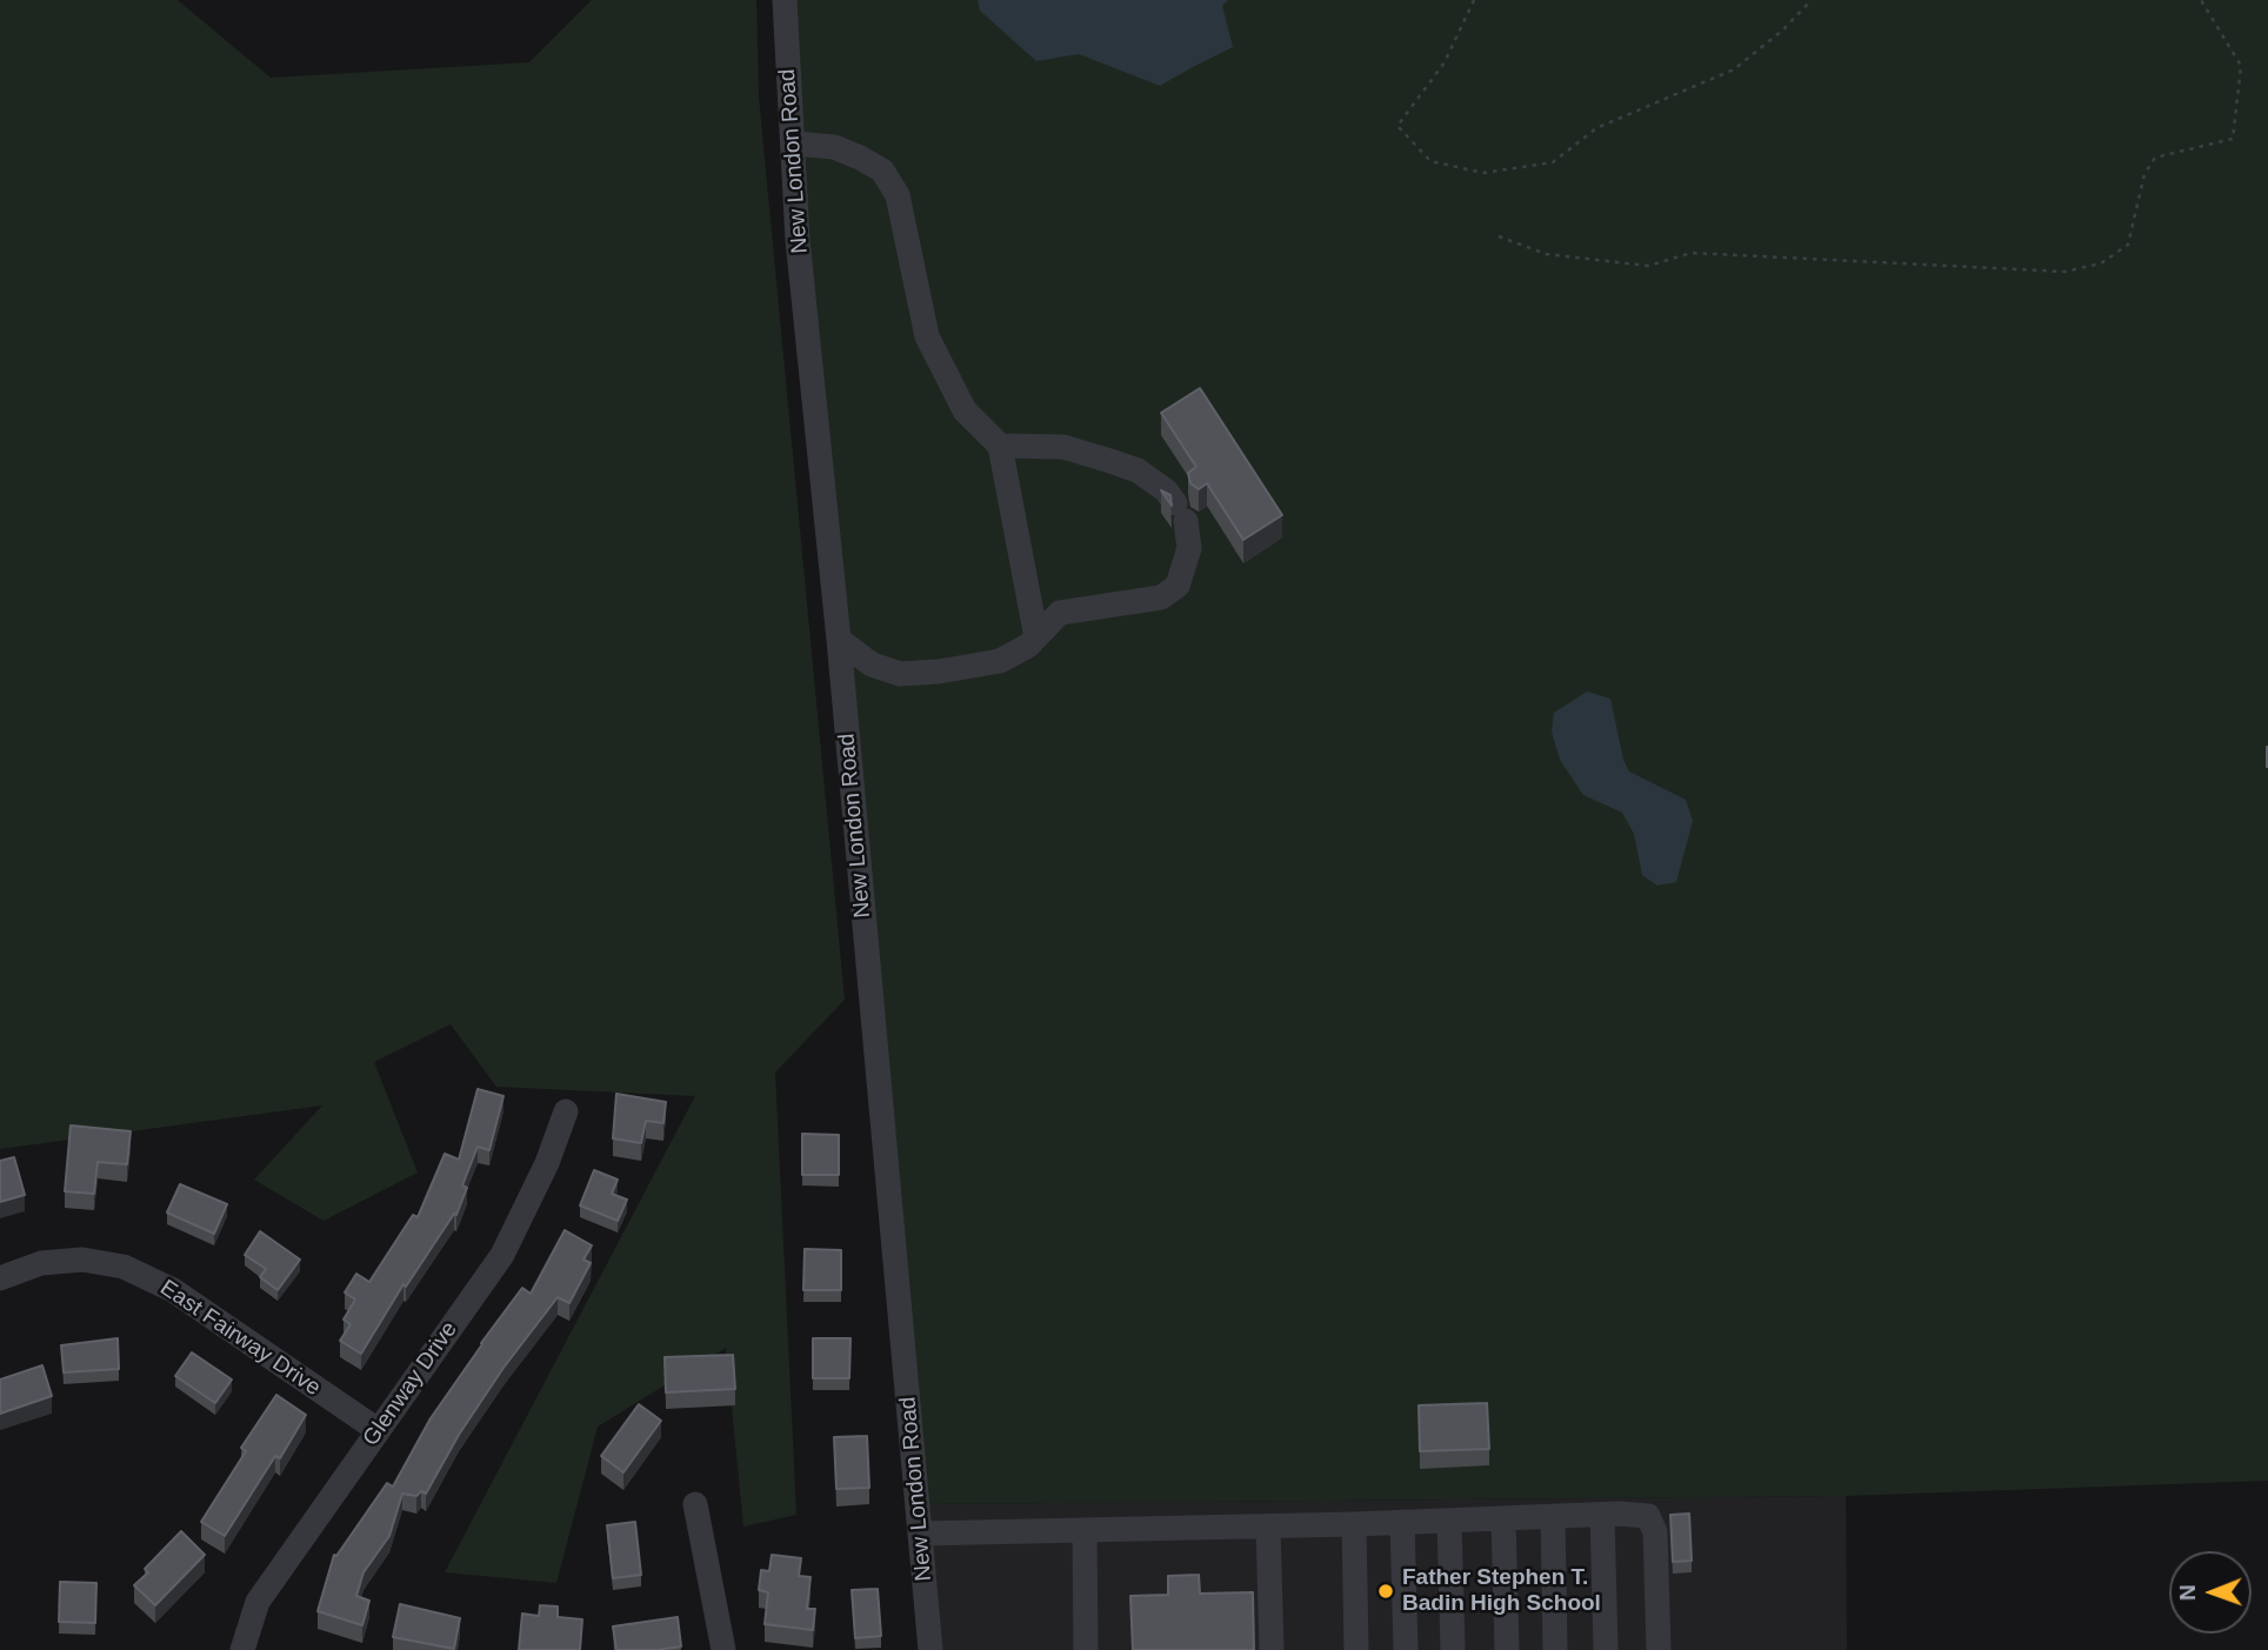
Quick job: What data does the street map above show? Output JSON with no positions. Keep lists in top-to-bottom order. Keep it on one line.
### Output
{"streets":{"street":["New London Road","East Fairway Drive","Glenway Drive"]},"crossings":[["East Fairway Drive","Glenway Drive"]],"places":["Father Stephen T. Badin High School"],"north":"left"}
